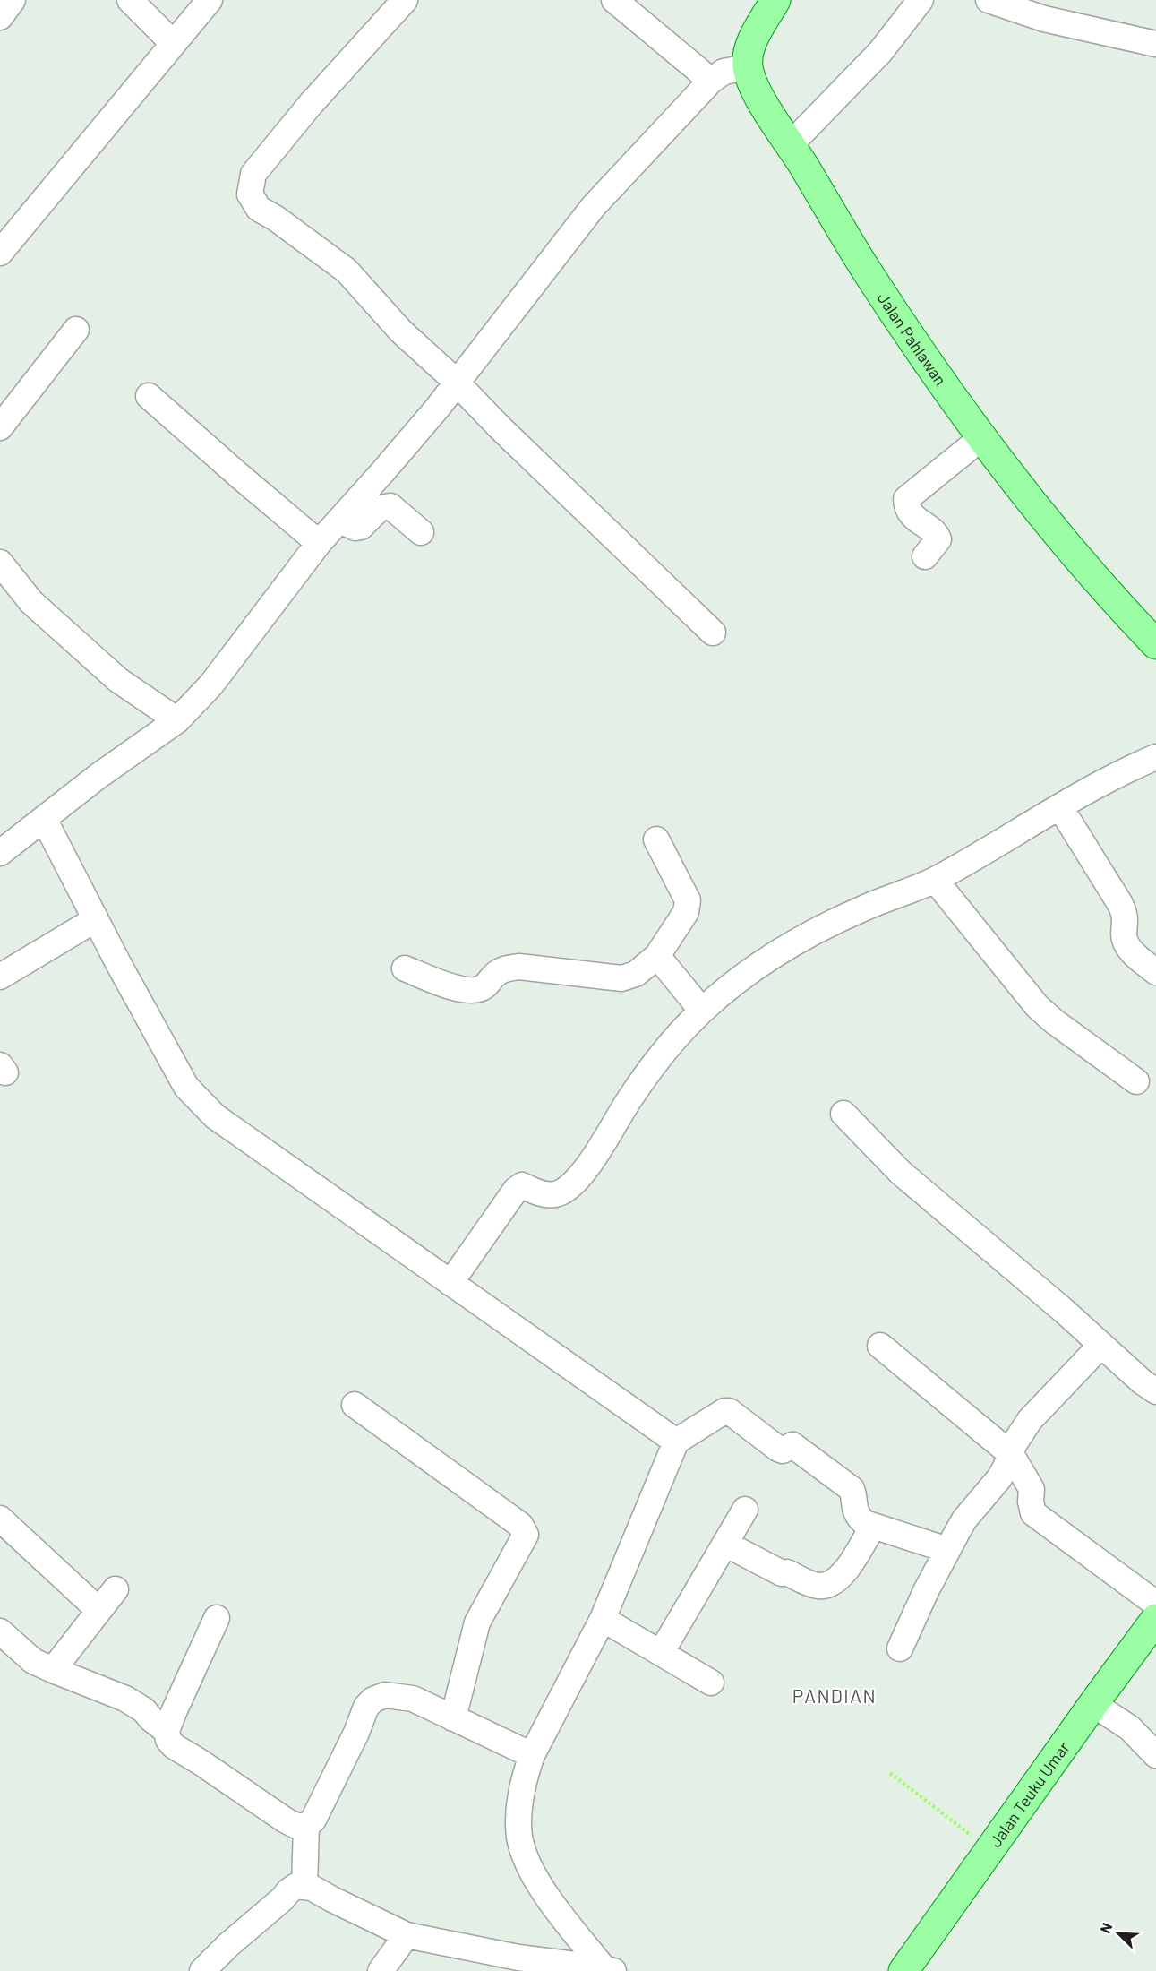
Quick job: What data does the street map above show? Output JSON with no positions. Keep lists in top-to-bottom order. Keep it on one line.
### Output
{"streets":{"main road":["Jalan Pahlawan","Jalan Teuku Umar"]},"districts":["PANDIAN"],"north":"top left"}
